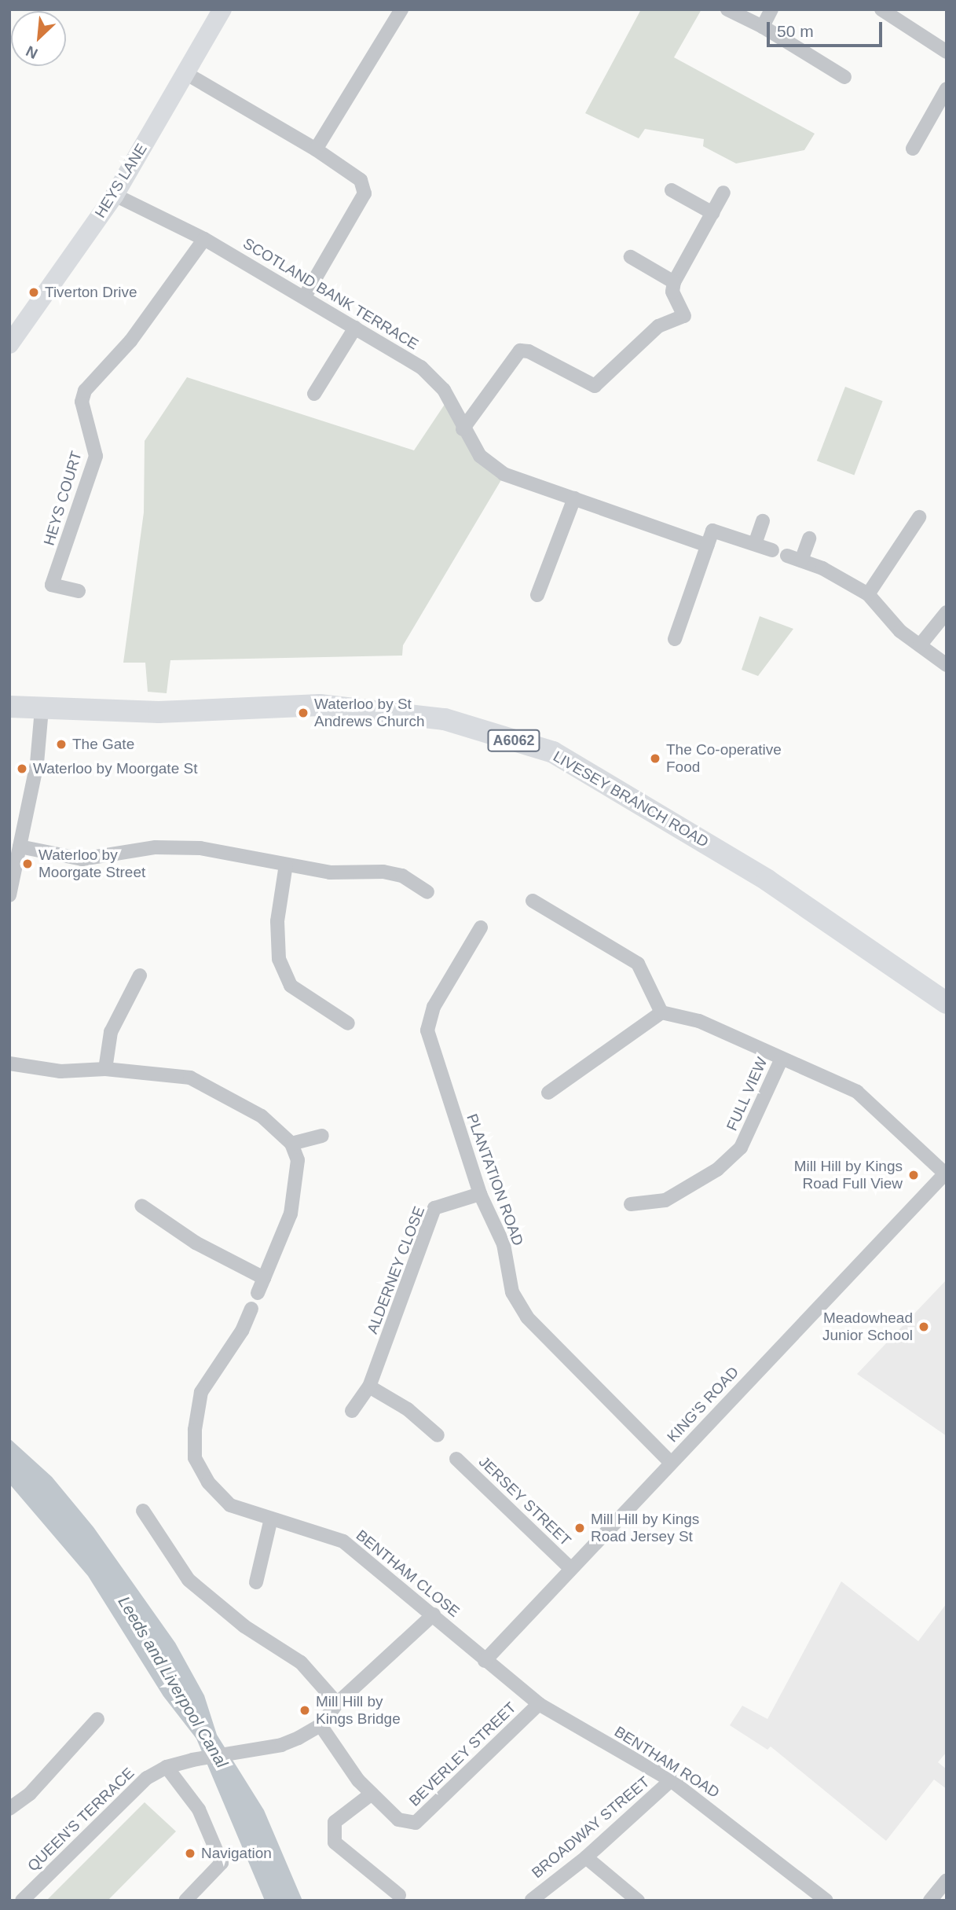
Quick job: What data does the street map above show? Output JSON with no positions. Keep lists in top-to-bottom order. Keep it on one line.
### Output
{"streets":{"main road":["A6062","LIVESEY BRANCH ROAD"],"street":["HEYS LANE","SCOTLAND BANK TERRACE","HEYS COURT","FULL VIEW","PLANTATION ROAD","ALDERNEY CLOSE","KING'S ROAD","JERSEY STREET","BENTHAM CLOSE","BEVERLEY STREET","BENTHAM ROAD","QUEEN'S TERRACE","BROADWAY STREET"]},"crossings":[["HEYS LANE","SCOTLAND BANK TERRACE"],["SCOTLAND BANK TERRACE","HEYS COURT"],["FULL VIEW","KING'S ROAD"],["PLANTATION ROAD","ALDERNEY CLOSE"],["PLANTATION ROAD","KING'S ROAD"],["KING'S ROAD","JERSEY STREET"],["KING'S ROAD","BENTHAM CLOSE"],["KING'S ROAD","BENTHAM ROAD"],["BENTHAM CLOSE","BENTHAM ROAD"],["BEVERLEY STREET","BENTHAM ROAD"],["BEVERLEY STREET","QUEEN'S TERRACE"],["BENTHAM ROAD","BROADWAY STREET"]],"water":["Leeds and Liverpool Canal"],"places":["Tiverton Drive","Waterloo by St Andrews Church","The Gate","The Co-operative Food","Waterloo by Moorgate St","Waterloo by Moorgate Street","Mill Hill by Kings Road Full View","Meadowhead Junior School","Mill Hill by Kings Road Jersey St","Mill Hill by Kings Bridge","Navigation"],"scale_bar":"50 m","north":"bottom left"}
